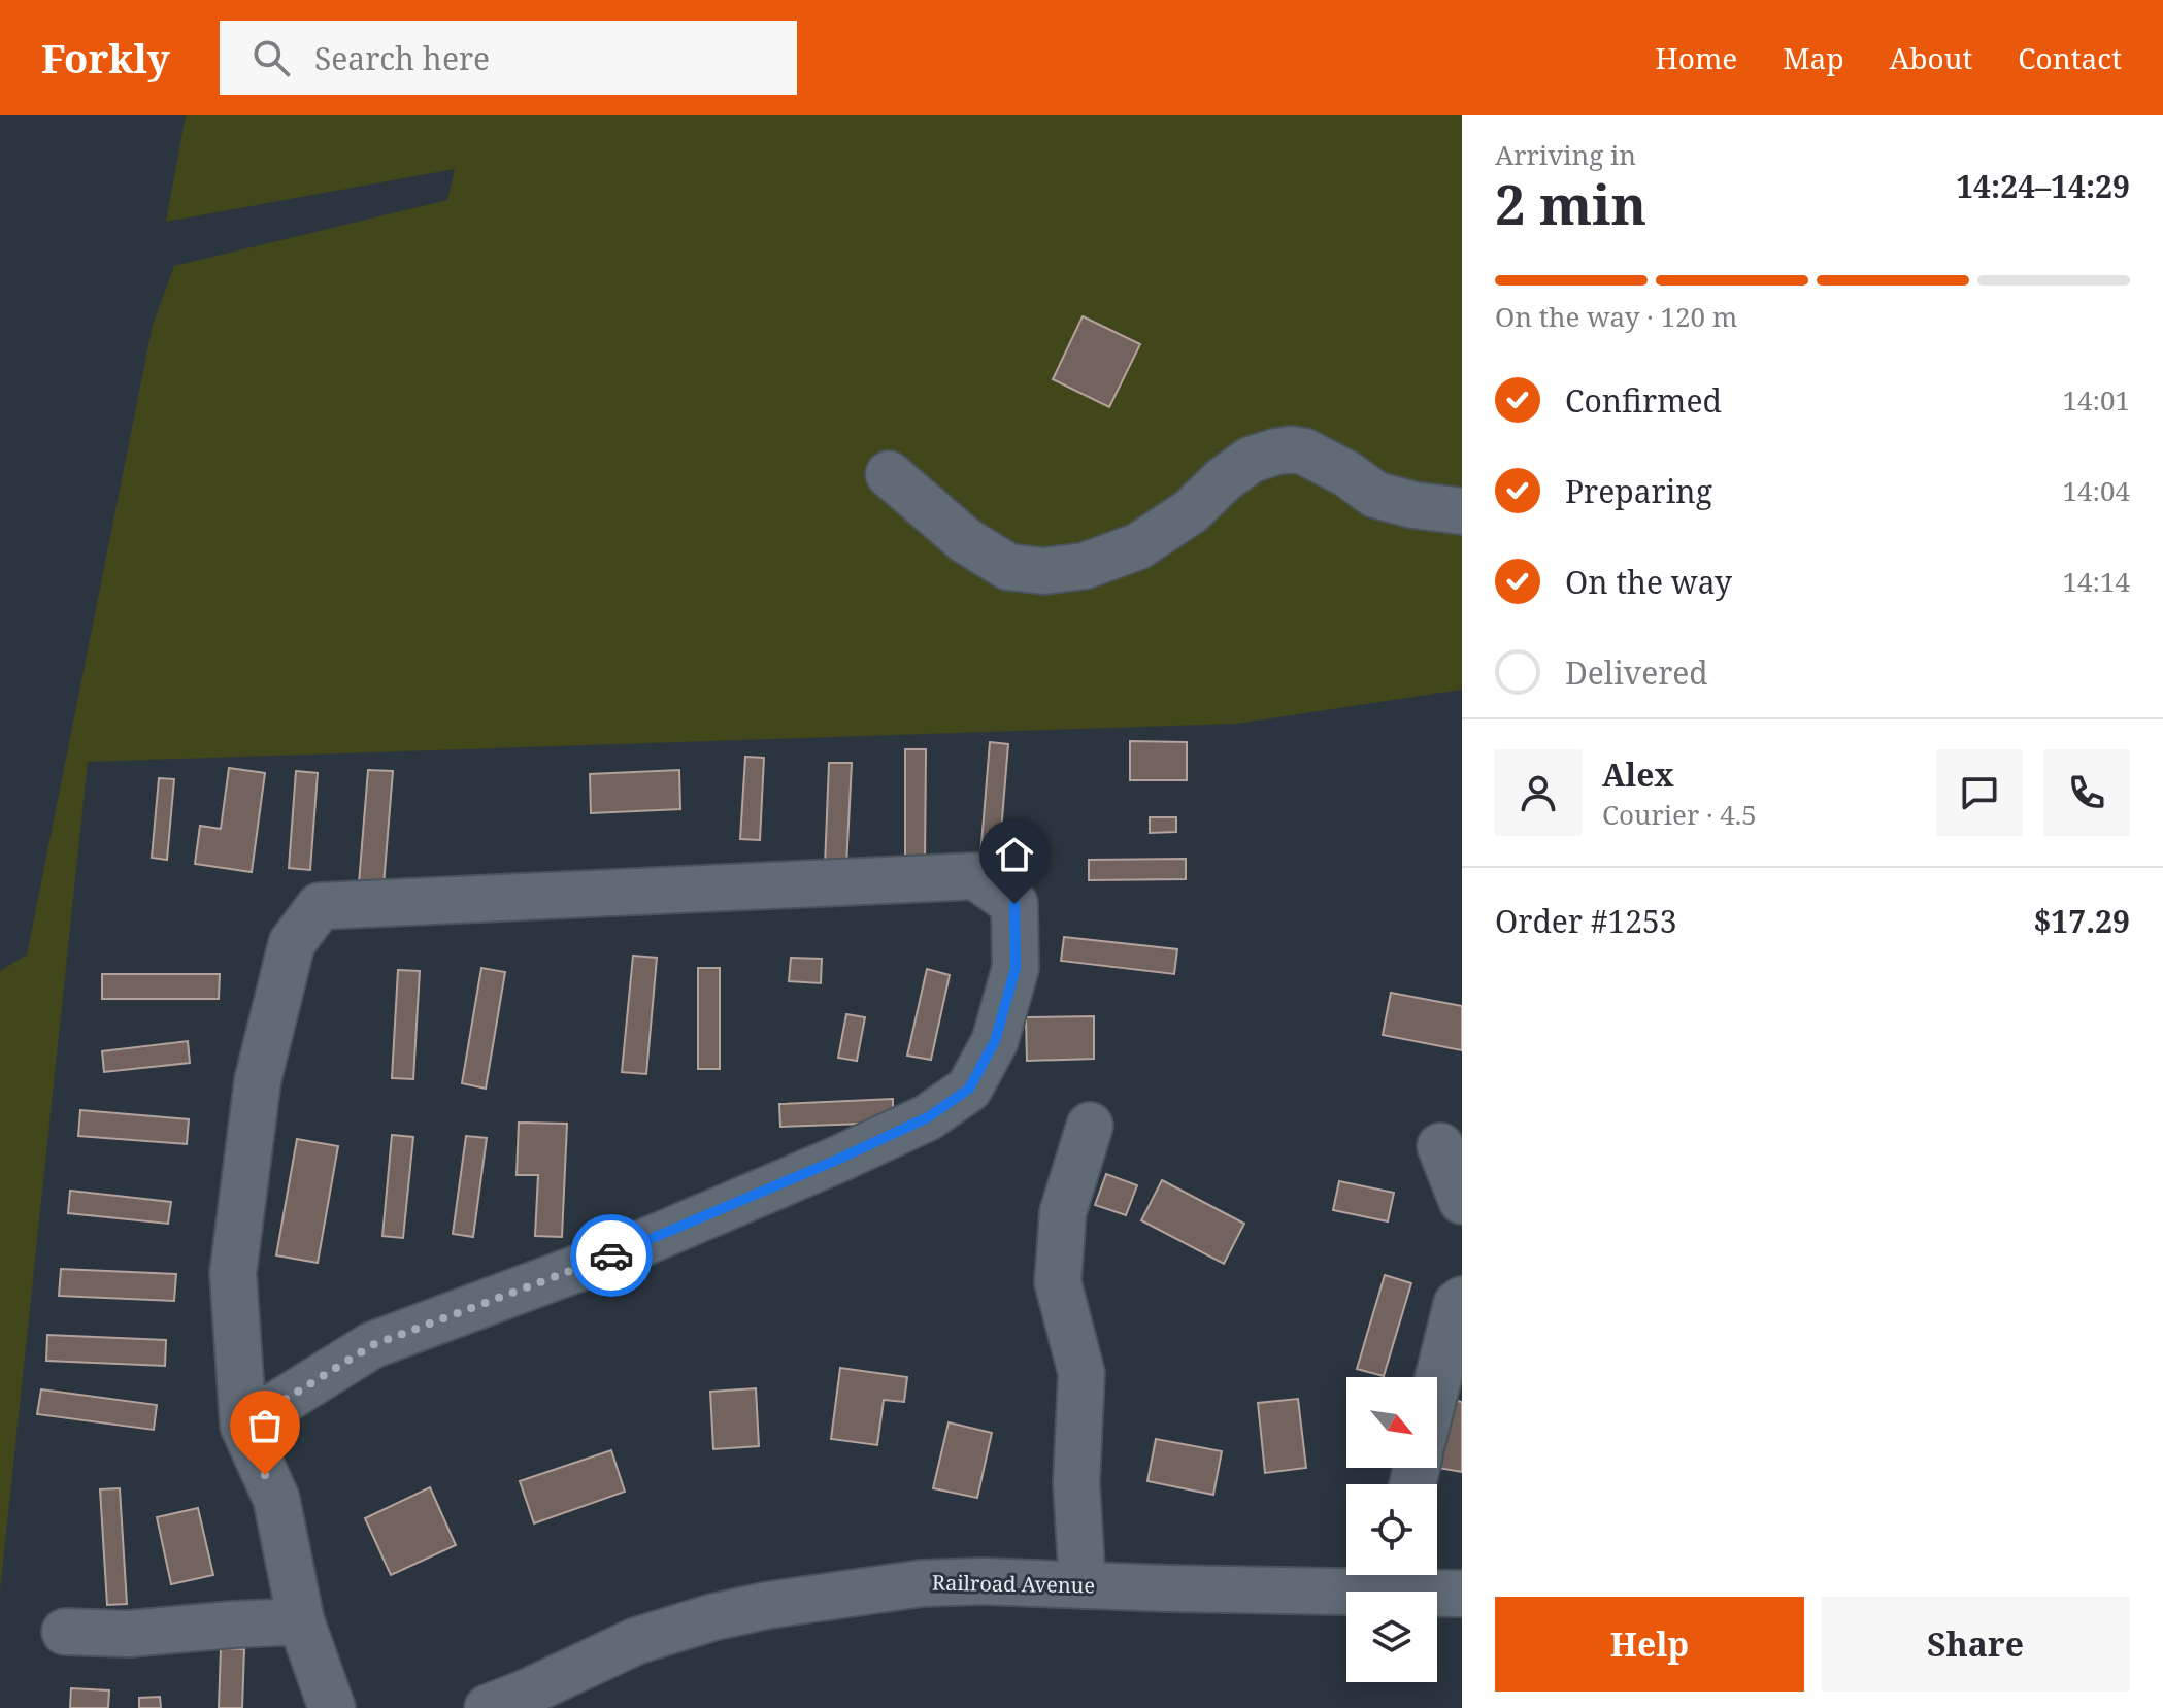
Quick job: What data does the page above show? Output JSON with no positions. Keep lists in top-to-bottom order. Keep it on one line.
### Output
{"streets":{"street":["Railroad Avenue"]},"north":"bottom right","page":{"header":"Forkly","search":"Search here","nav":["Home","Map","About","Contact"],"heading":["2 min","Arriving in","14:24–14:29"],"panel":["Alex","Courier · 4.5","Order #1253","$17.29"],"bar":"On the way · 120 m","list":[["Confirmed","14:01"],["Preparing","14:04"],["On the way","14:14"],"Delivered"],"buttons":["Help","Share"]}}
